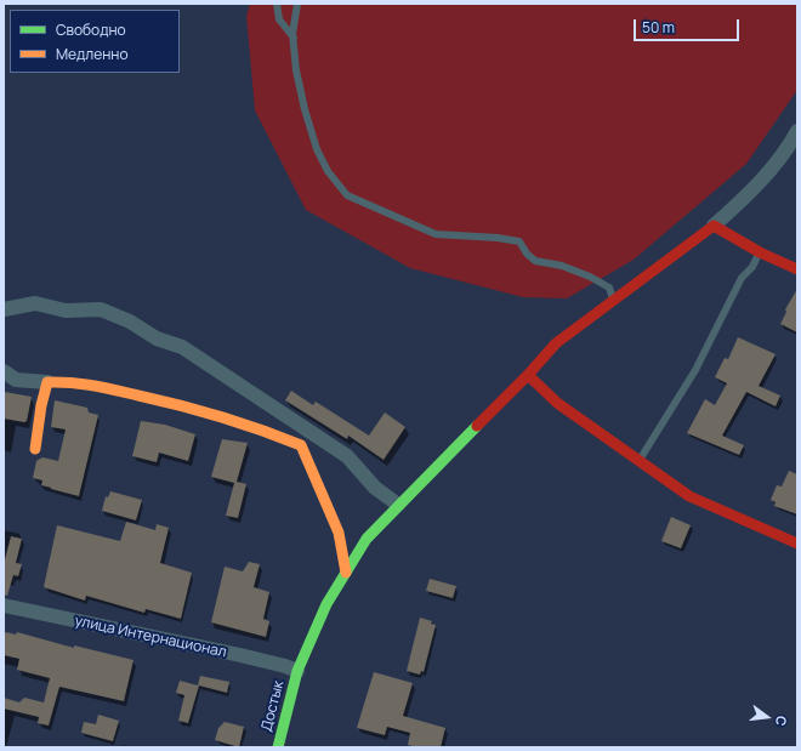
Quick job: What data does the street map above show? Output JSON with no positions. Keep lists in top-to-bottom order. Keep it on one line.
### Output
{"streets":{"street":["улица Интернационал","Достык"]},"crossings":[["улица Интернационал","Достык"]],"legend":["Свободно","Медленно"],"scale_bar":"50 m","north":"right"}
